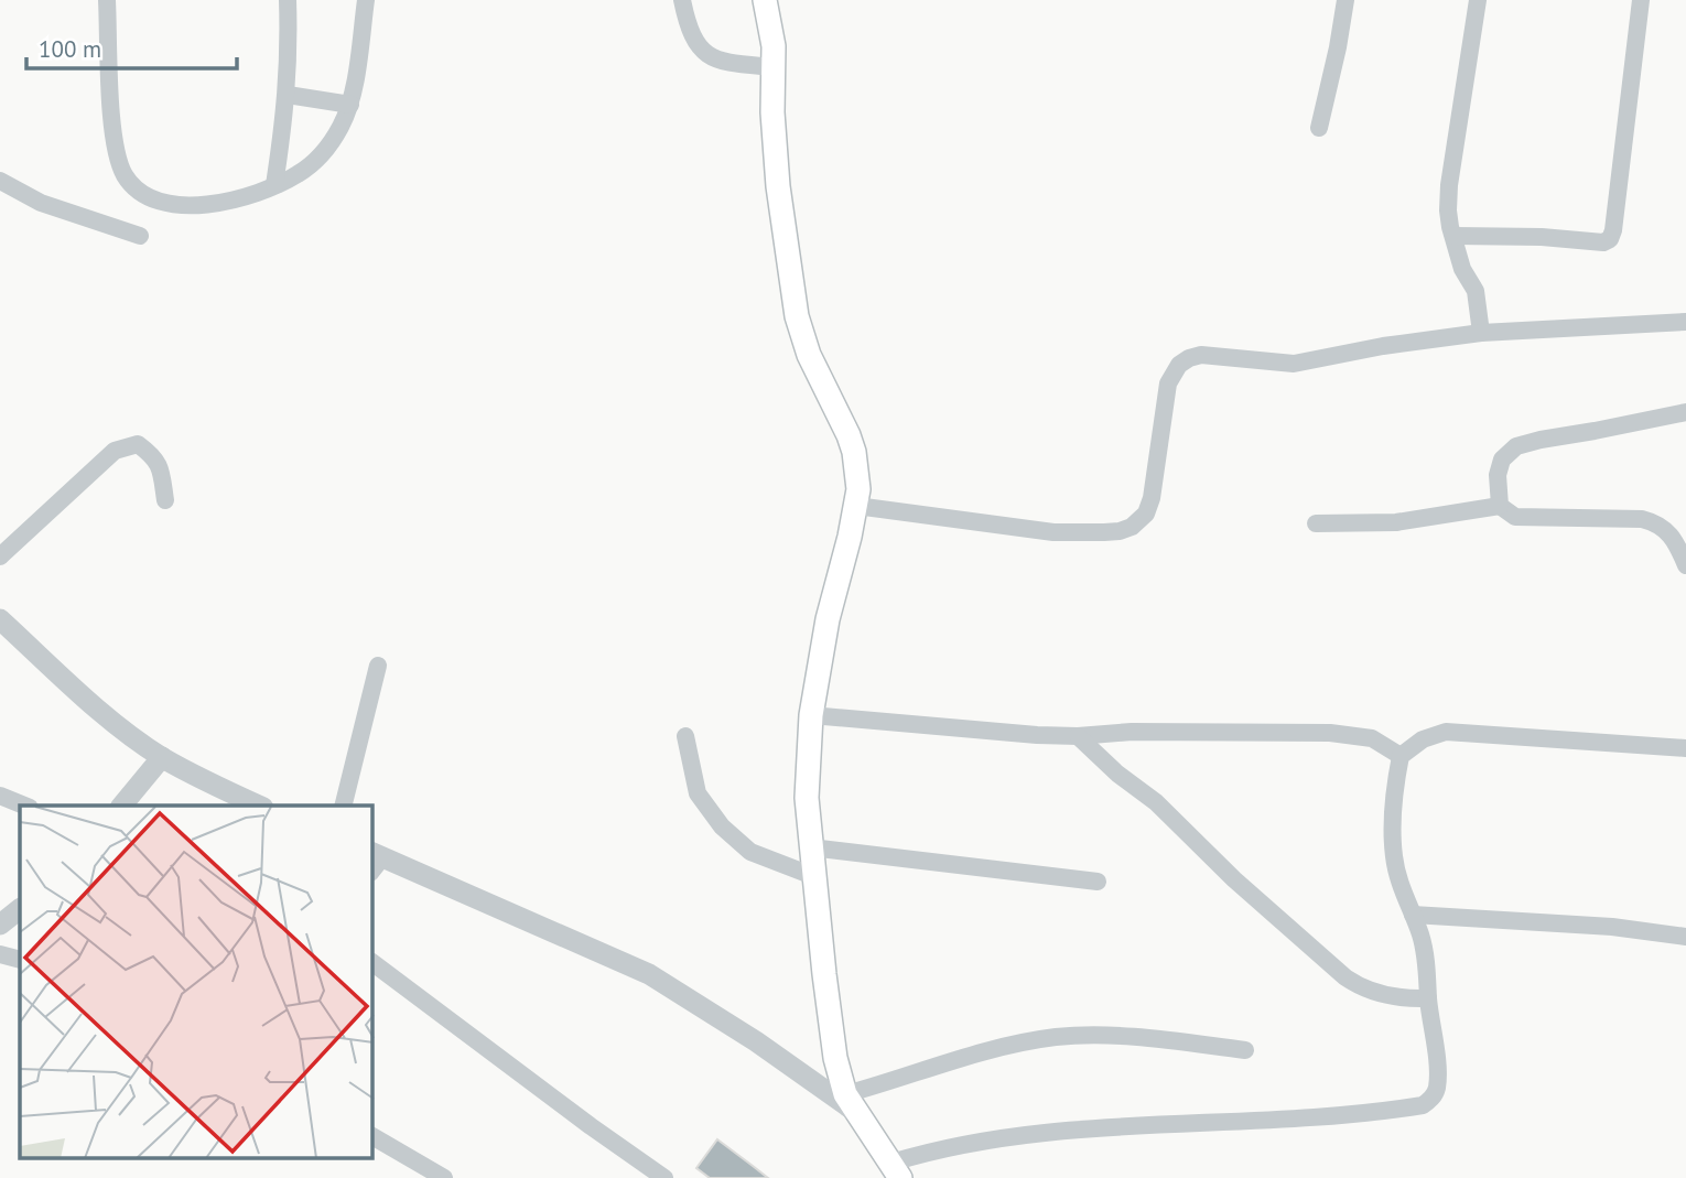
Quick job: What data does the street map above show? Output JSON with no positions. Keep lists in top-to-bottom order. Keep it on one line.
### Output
{"scale_bar":"100 m"}
